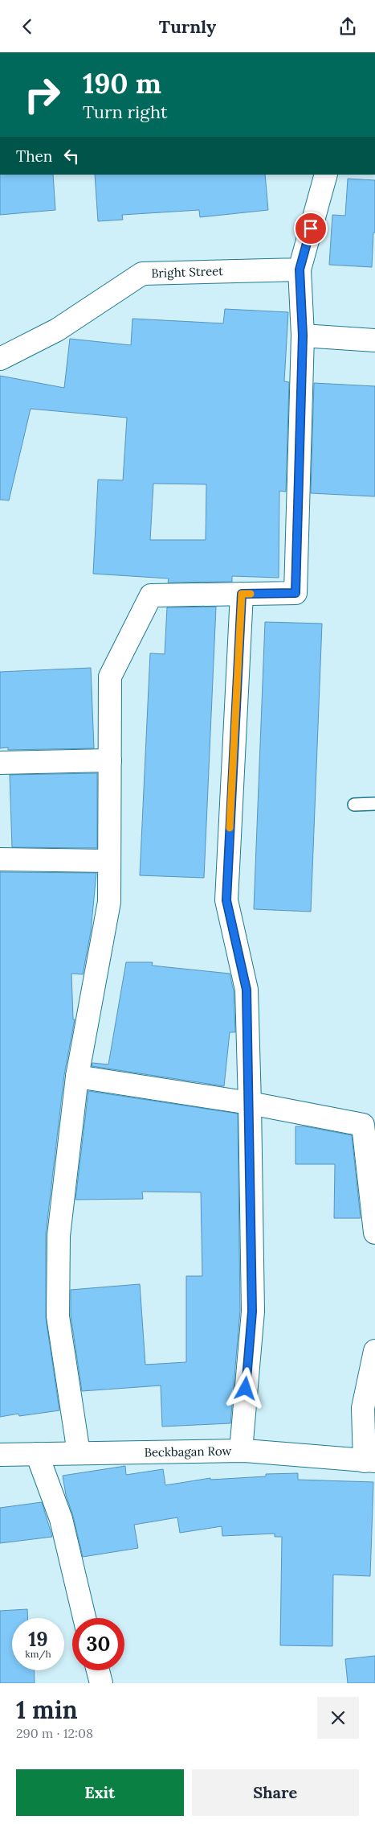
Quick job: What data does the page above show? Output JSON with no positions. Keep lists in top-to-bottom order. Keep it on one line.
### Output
{"streets":{"street":["Bright Street","Beckbagan Row"]},"page":{"header":"Turnly","turn":["190 m","Turn right"],"then":"Then","speed":"19 km/h","limit":"30","heading":["1 min","290 m · 12:08"],"buttons":["Exit","Share"]}}
